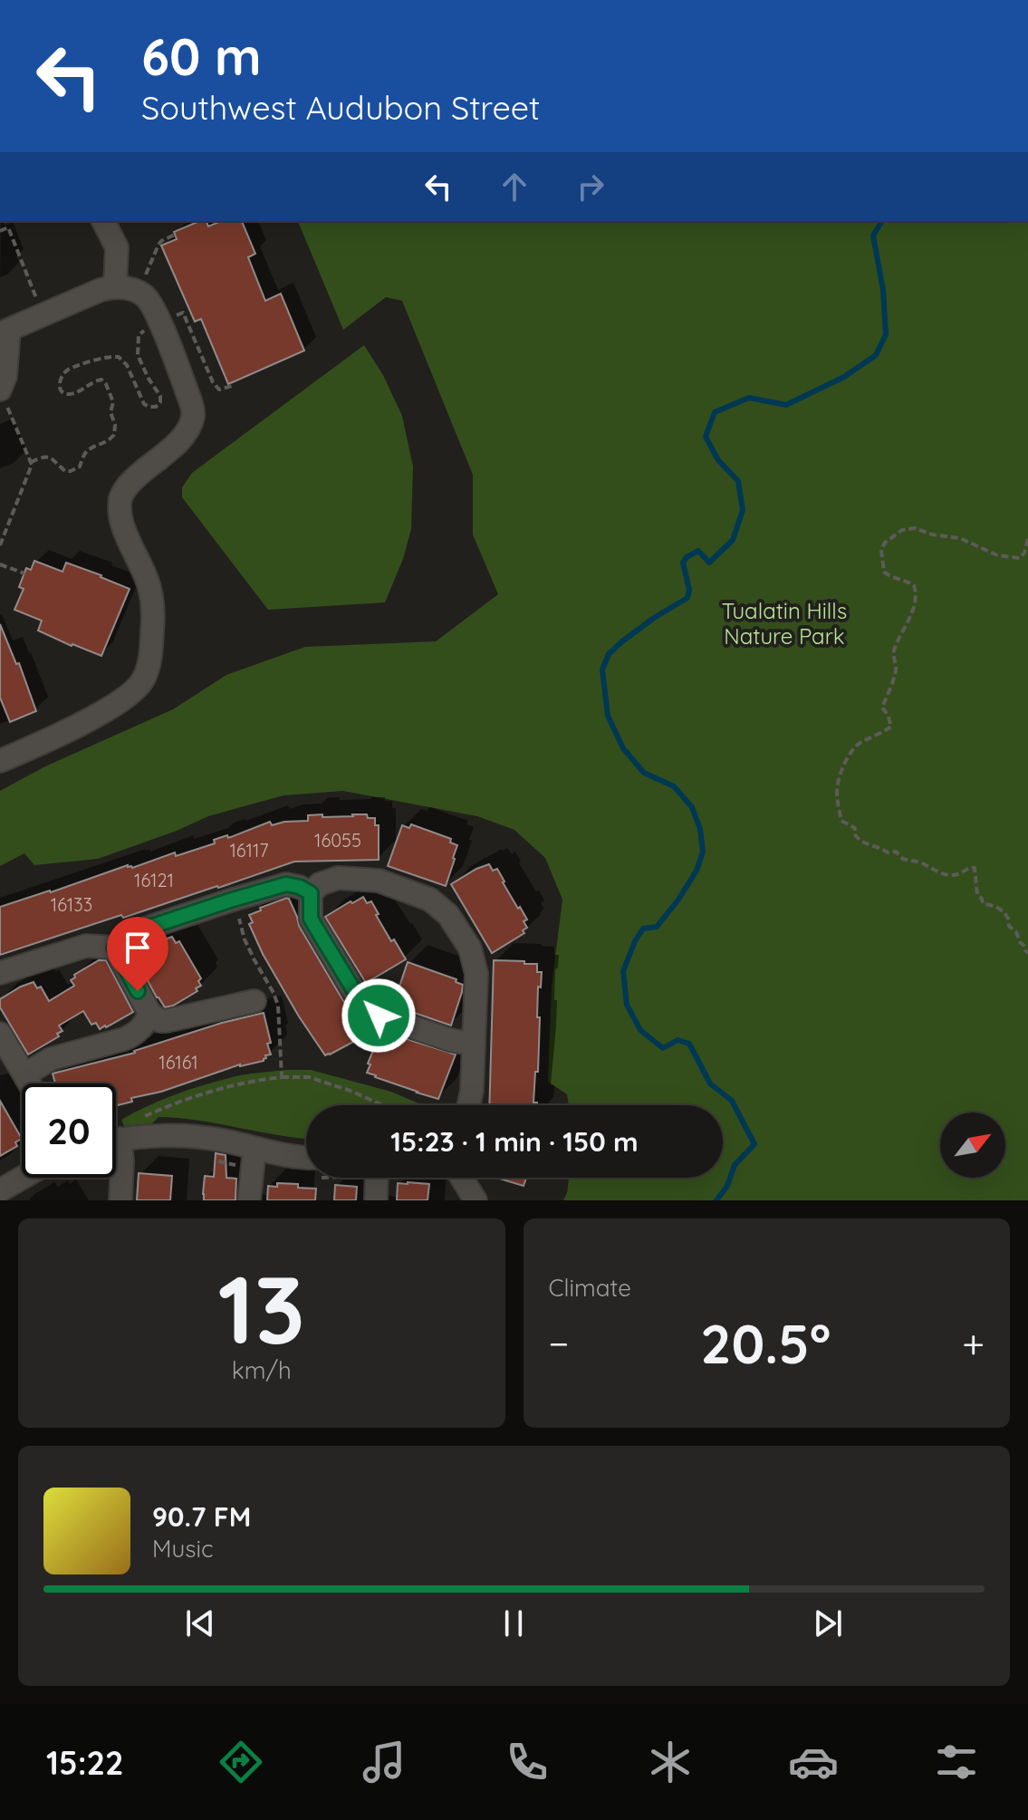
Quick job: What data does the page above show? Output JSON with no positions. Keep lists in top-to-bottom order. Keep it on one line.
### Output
{"parks":["Tualatin Hills Nature Park"],"house_numbers":["16055","16117","16121","16133","16161"],"north":"top right","page":{"turn":["60 m","Southwest Audubon Street"],"limit":"20","trip":"15:23 · 1 min · 150 m","tile":[["13","km/h"],"Climate"],"heat":["−","20.5°","+"],"song":["90.7 FM","Music"],"tabs":"15:22"}}
